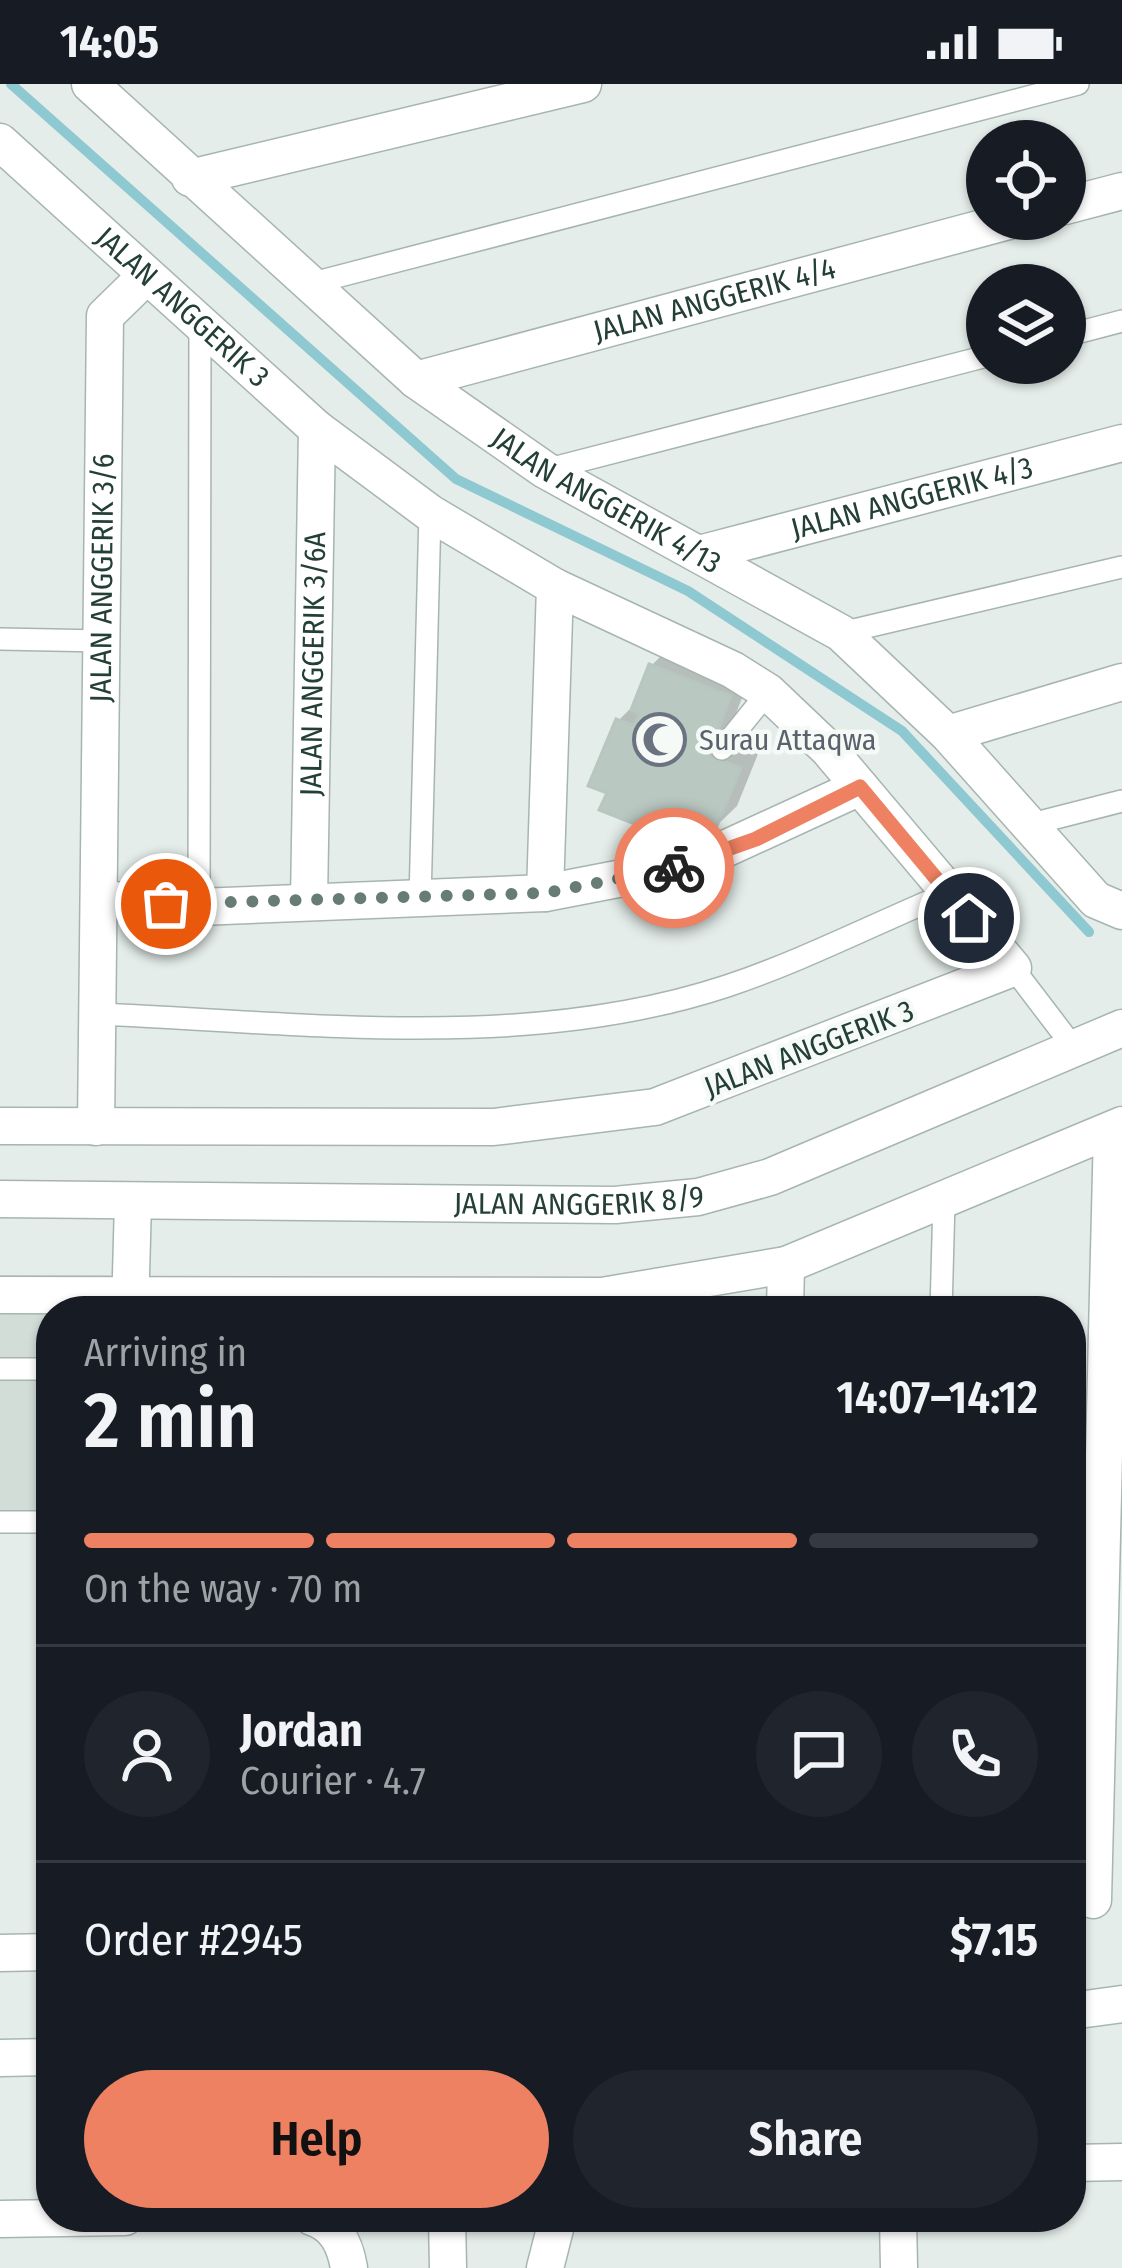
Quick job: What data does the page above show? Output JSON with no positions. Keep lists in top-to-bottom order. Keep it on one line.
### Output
{"streets":{"street":["JALAN ANGGERIK 4/4","JALAN ANGGERIK 3","JALAN ANGGERIK 4/3","JALAN ANGGERIK 4/13","JALAN ANGGERIK 3/6","JALAN ANGGERIK 3/6A","JALAN ANGGERIK 8/9"]},"crossings":[["JALAN ANGGERIK 4/4","JALAN ANGGERIK 4/13"],["JALAN ANGGERIK 3","JALAN ANGGERIK 3/6"],["JALAN ANGGERIK 3","JALAN ANGGERIK 3/6A"],["JALAN ANGGERIK 4/3","JALAN ANGGERIK 4/13"]],"places":{"mosque":["Surau Attaqwa"]},"page":{"status":"14:05","heading":["2 min","Arriving in","14:07–14:12"],"panel":["Jordan","Courier · 4.7","Order #2945","$7.15"],"bar":"On the way · 70 m","buttons":["Help","Share"]}}
